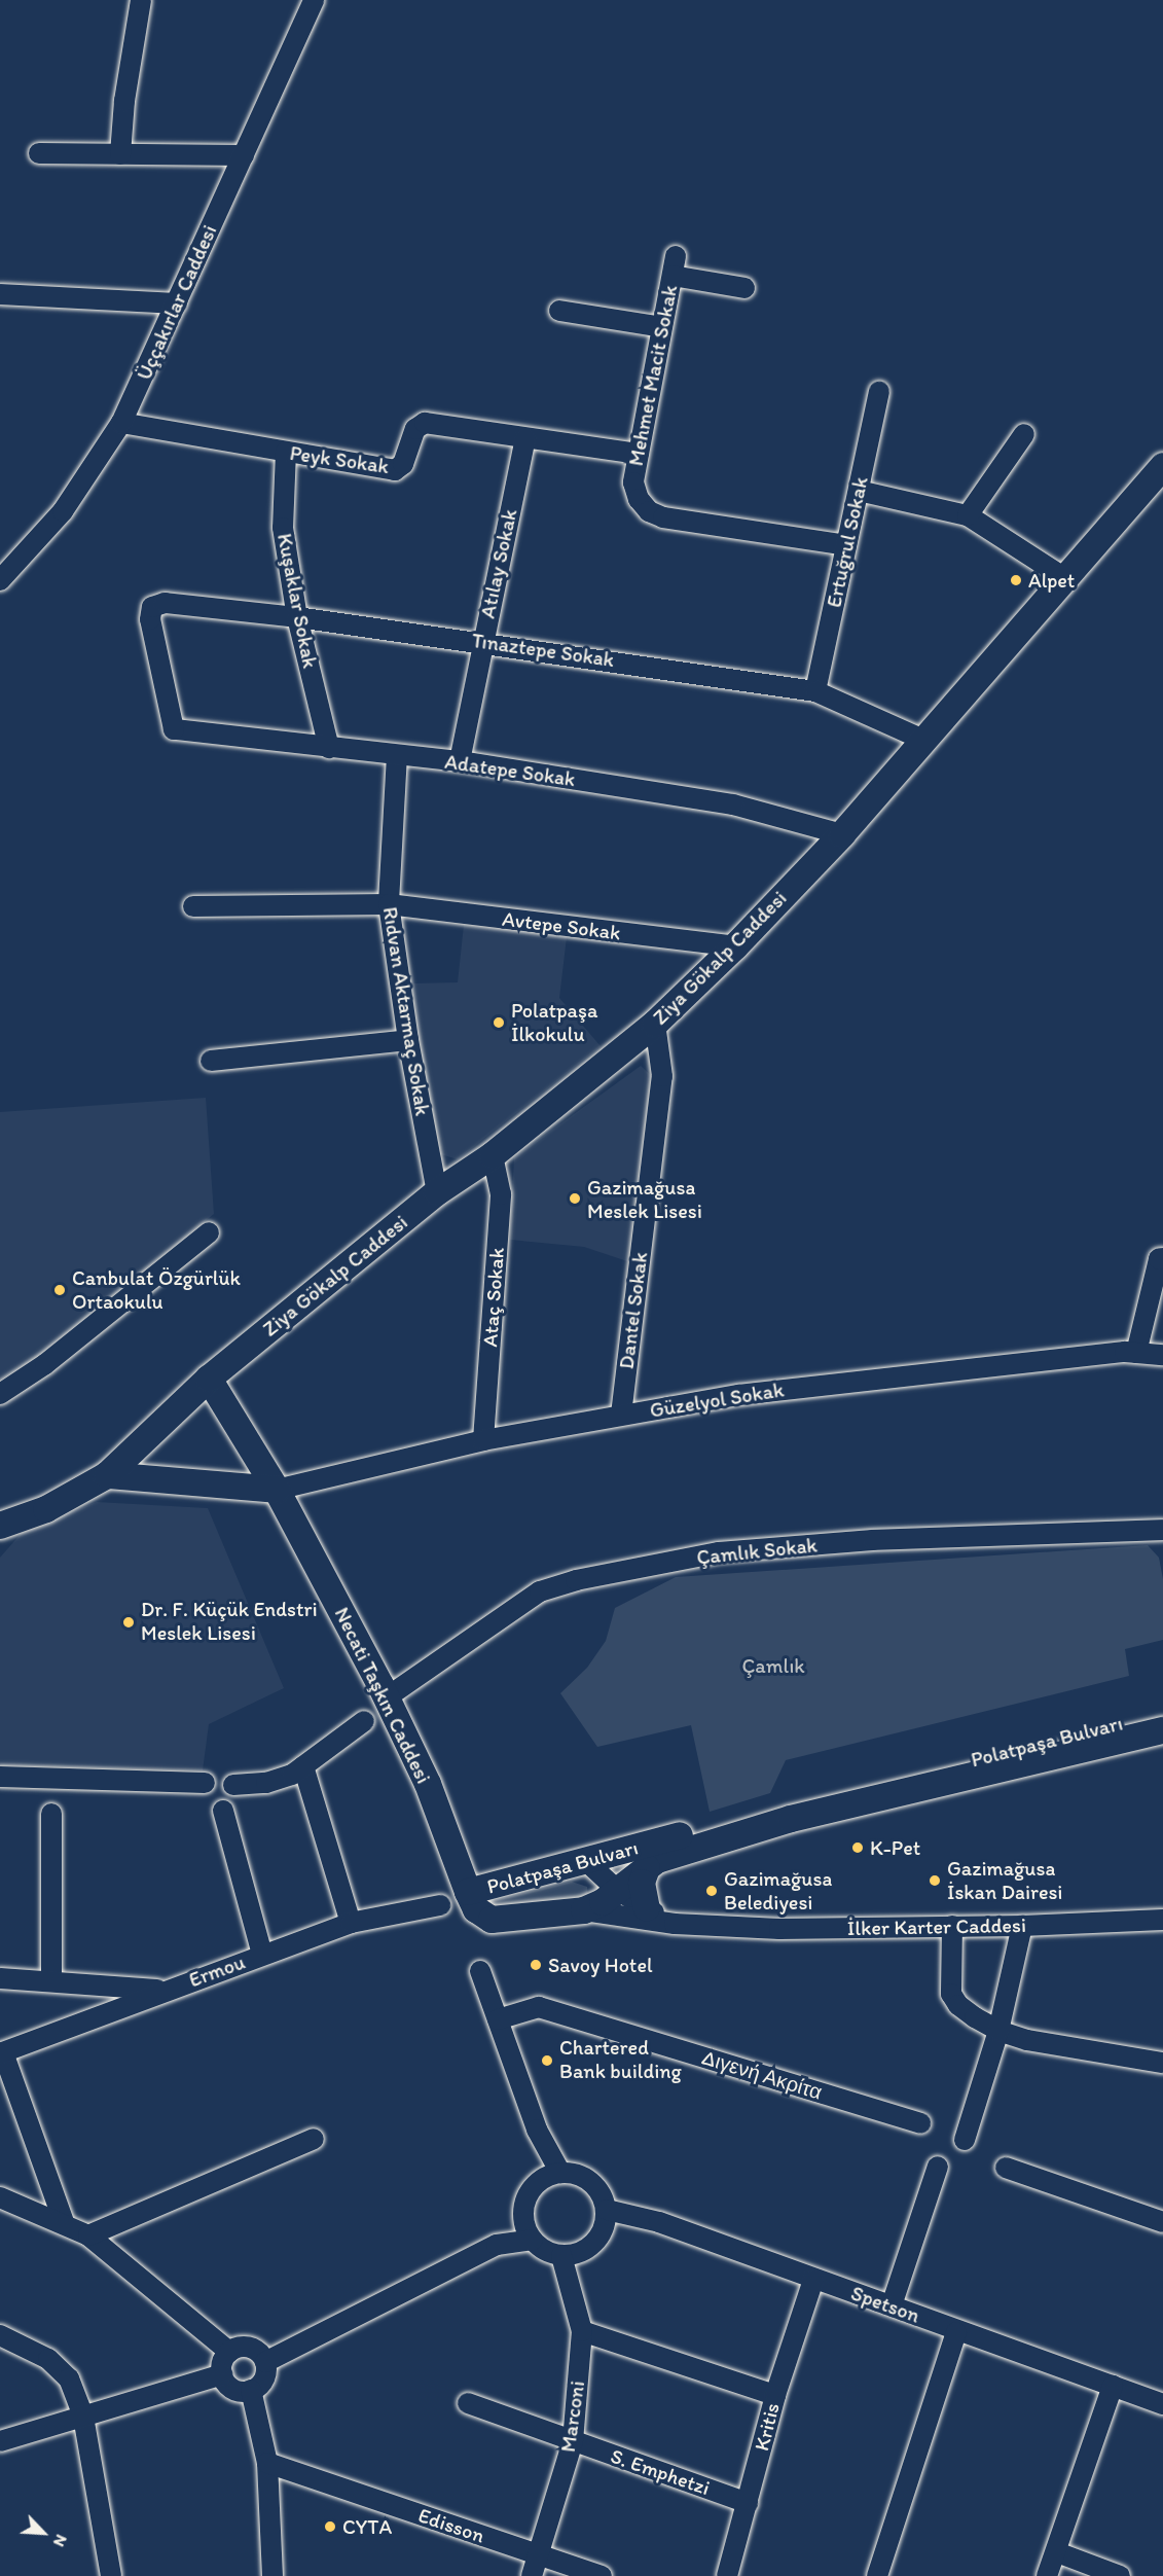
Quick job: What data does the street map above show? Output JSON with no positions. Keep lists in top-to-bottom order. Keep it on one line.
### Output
{"streets":{"main road":["Ziya Gökalp Caddesi","Necati Taşkın Caddesi","Polatpaşa Bulvarı"],"street":["Üççakırlar Caddesi","Mehmet Macit Sokak","Peyk Sokak","Ertuğrul Sokak","Atılay Sokak","Kuşaklar Sokak","Tınaztepe Sokak","Adatepe Sokak","Avtepe Sokak","Rıdvan Aktarmaç Sokak","Ataç Sokak","Dantel Sokak","Güzelyol Sokak","Çamlık Sokak","İlker Karter Caddesi","Ermou","Διγενή Ακρίτα","Spetson","Marconi","Kritis","S. Emphetzi","Edisson"]},"crossings":[["Üççakırlar Caddesi","Peyk Sokak"],["Mehmet Macit Sokak","Peyk Sokak"],["Mehmet Macit Sokak","Ertuğrul Sokak"],["Peyk Sokak","Atılay Sokak"],["Peyk Sokak","Kuşaklar Sokak"],["Ertuğrul Sokak","Tınaztepe Sokak"],["Atılay Sokak","Tınaztepe Sokak"],["Atılay Sokak","Adatepe Sokak"],["Kuşaklar Sokak","Tınaztepe Sokak"],["Kuşaklar Sokak","Adatepe Sokak"],["Tınaztepe Sokak","Adatepe Sokak"],["Tınaztepe Sokak","Ziya Gökalp Caddesi"],["Adatepe Sokak","Ziya Gökalp Caddesi"],["Adatepe Sokak","Rıdvan Aktarmaç Sokak"],["Avtepe Sokak","Ziya Gökalp Caddesi"],["Avtepe Sokak","Rıdvan Aktarmaç Sokak"],["Ziya Gökalp Caddesi","Rıdvan Aktarmaç Sokak"],["Ziya Gökalp Caddesi","Ataç Sokak"],["Ziya Gökalp Caddesi","Dantel Sokak"],["Ziya Gökalp Caddesi","Necati Taşkın Caddesi"],["Ataç Sokak","Güzelyol Sokak"],["Dantel Sokak","Güzelyol Sokak"],["Güzelyol Sokak","Necati Taşkın Caddesi"],["Çamlık Sokak","Necati Taşkın Caddesi"],["Necati Taşkın Caddesi","Polatpaşa Bulvarı"],["Polatpaşa Bulvarı","İlker Karter Caddesi"],["Spetson","Marconi"],["Spetson","Kritis"],["Marconi","S. Emphetzi"],["Marconi","Edisson"],["Kritis","S. Emphetzi"]],"parks":["Çamlık"],"places":["Alpet","Polatpaşa İlkokulu","Gazimağusa Meslek Lisesi","Canbulat Özgürlük Ortaokulu","Dr. F. Küçük Endstri Meslek Lisesi","K-Pet","Gazimağusa İskan Dairesi","Gazimağusa Belediyesi","Savoy Hotel","Chartered Bank building","CYTA"],"north":"bottom right"}
